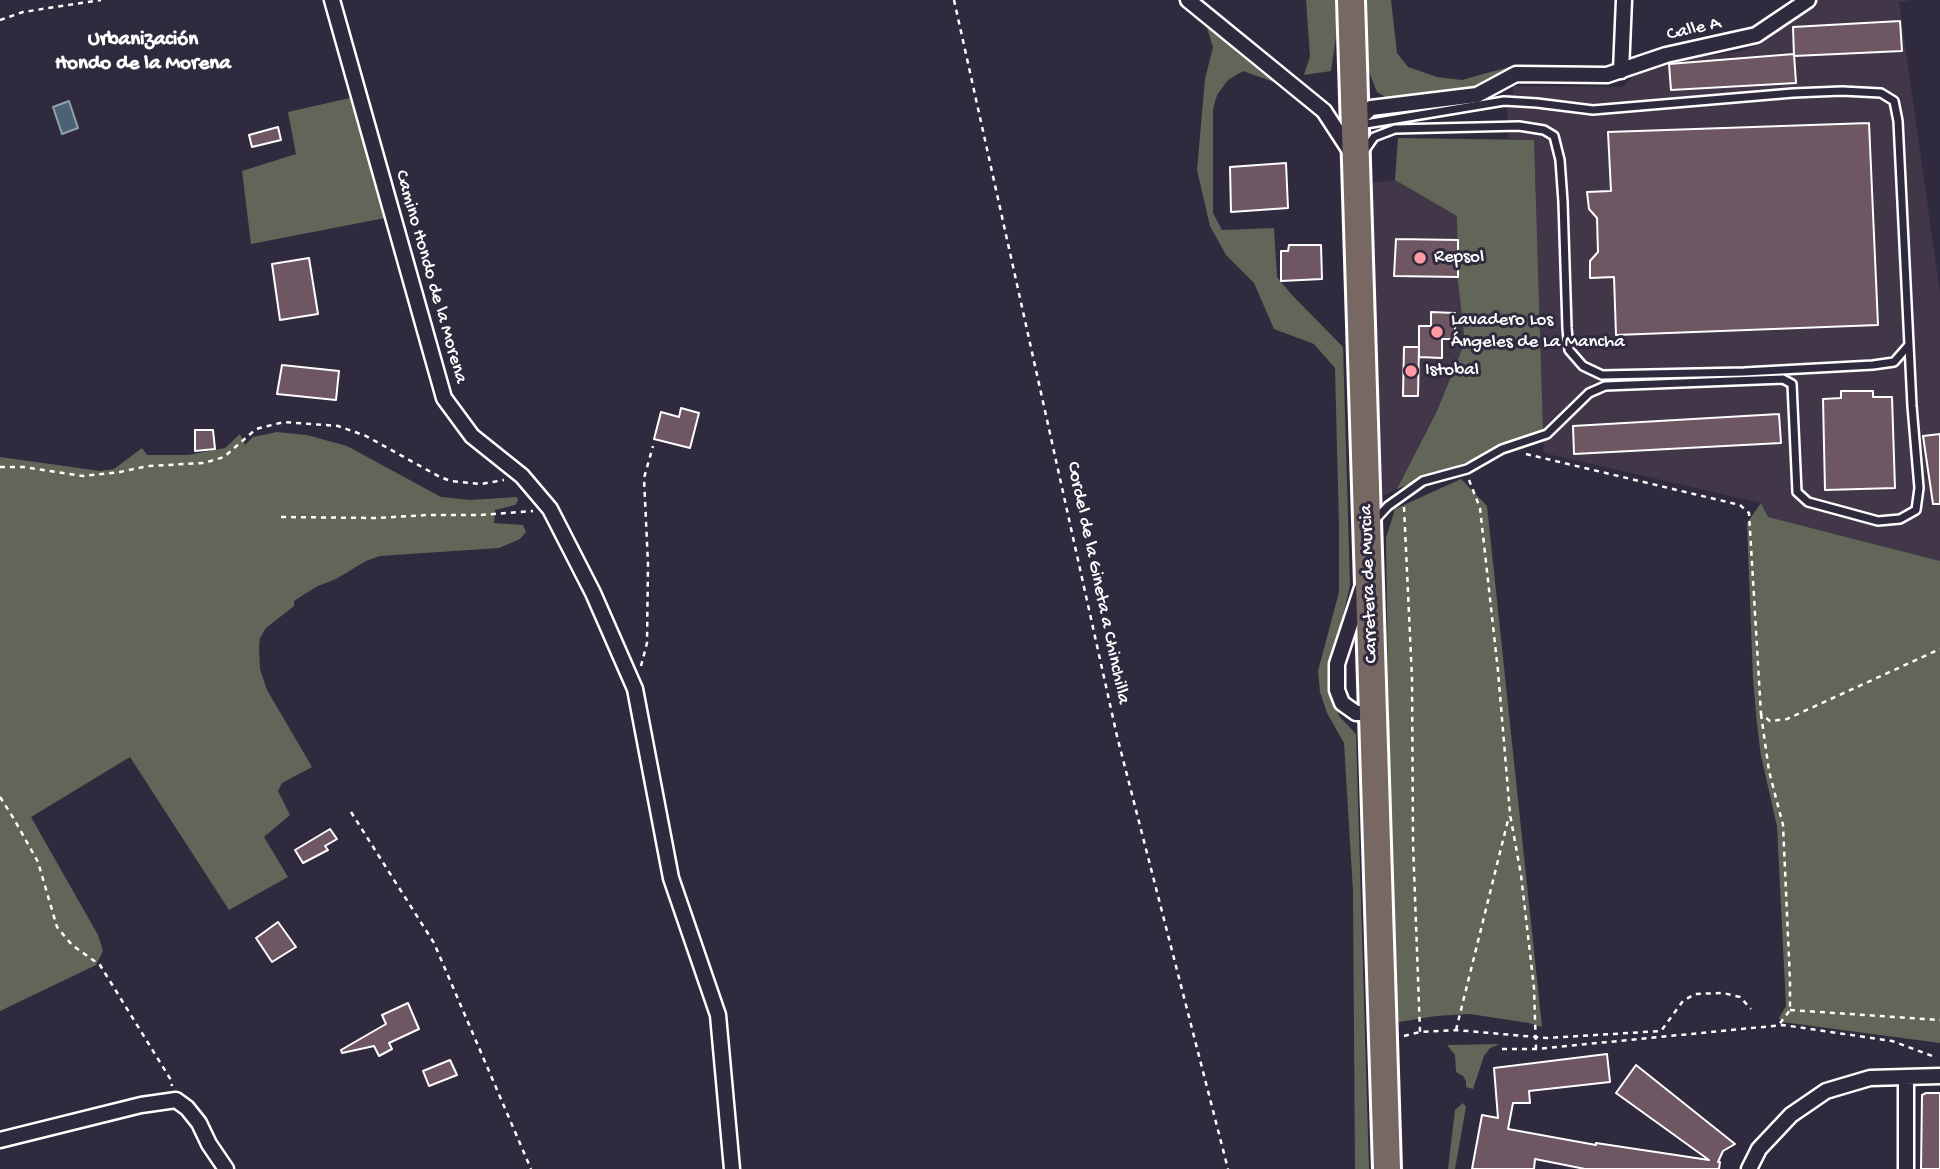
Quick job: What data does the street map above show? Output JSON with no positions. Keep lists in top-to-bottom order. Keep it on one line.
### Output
{"streets":{"highway":["Carretera de Murcia"],"street":["Calle A","Camino Hondo de la Morena"],"path":["Cordel de la Gineta a Chinchilla"]},"crossings":[["Calle A","Carretera de Murcia"]],"districts":["Urbanización Hondo de la Morena"],"places":["Repsol","Lavadero Los Ángeles de La Mancha","Istobal"]}
